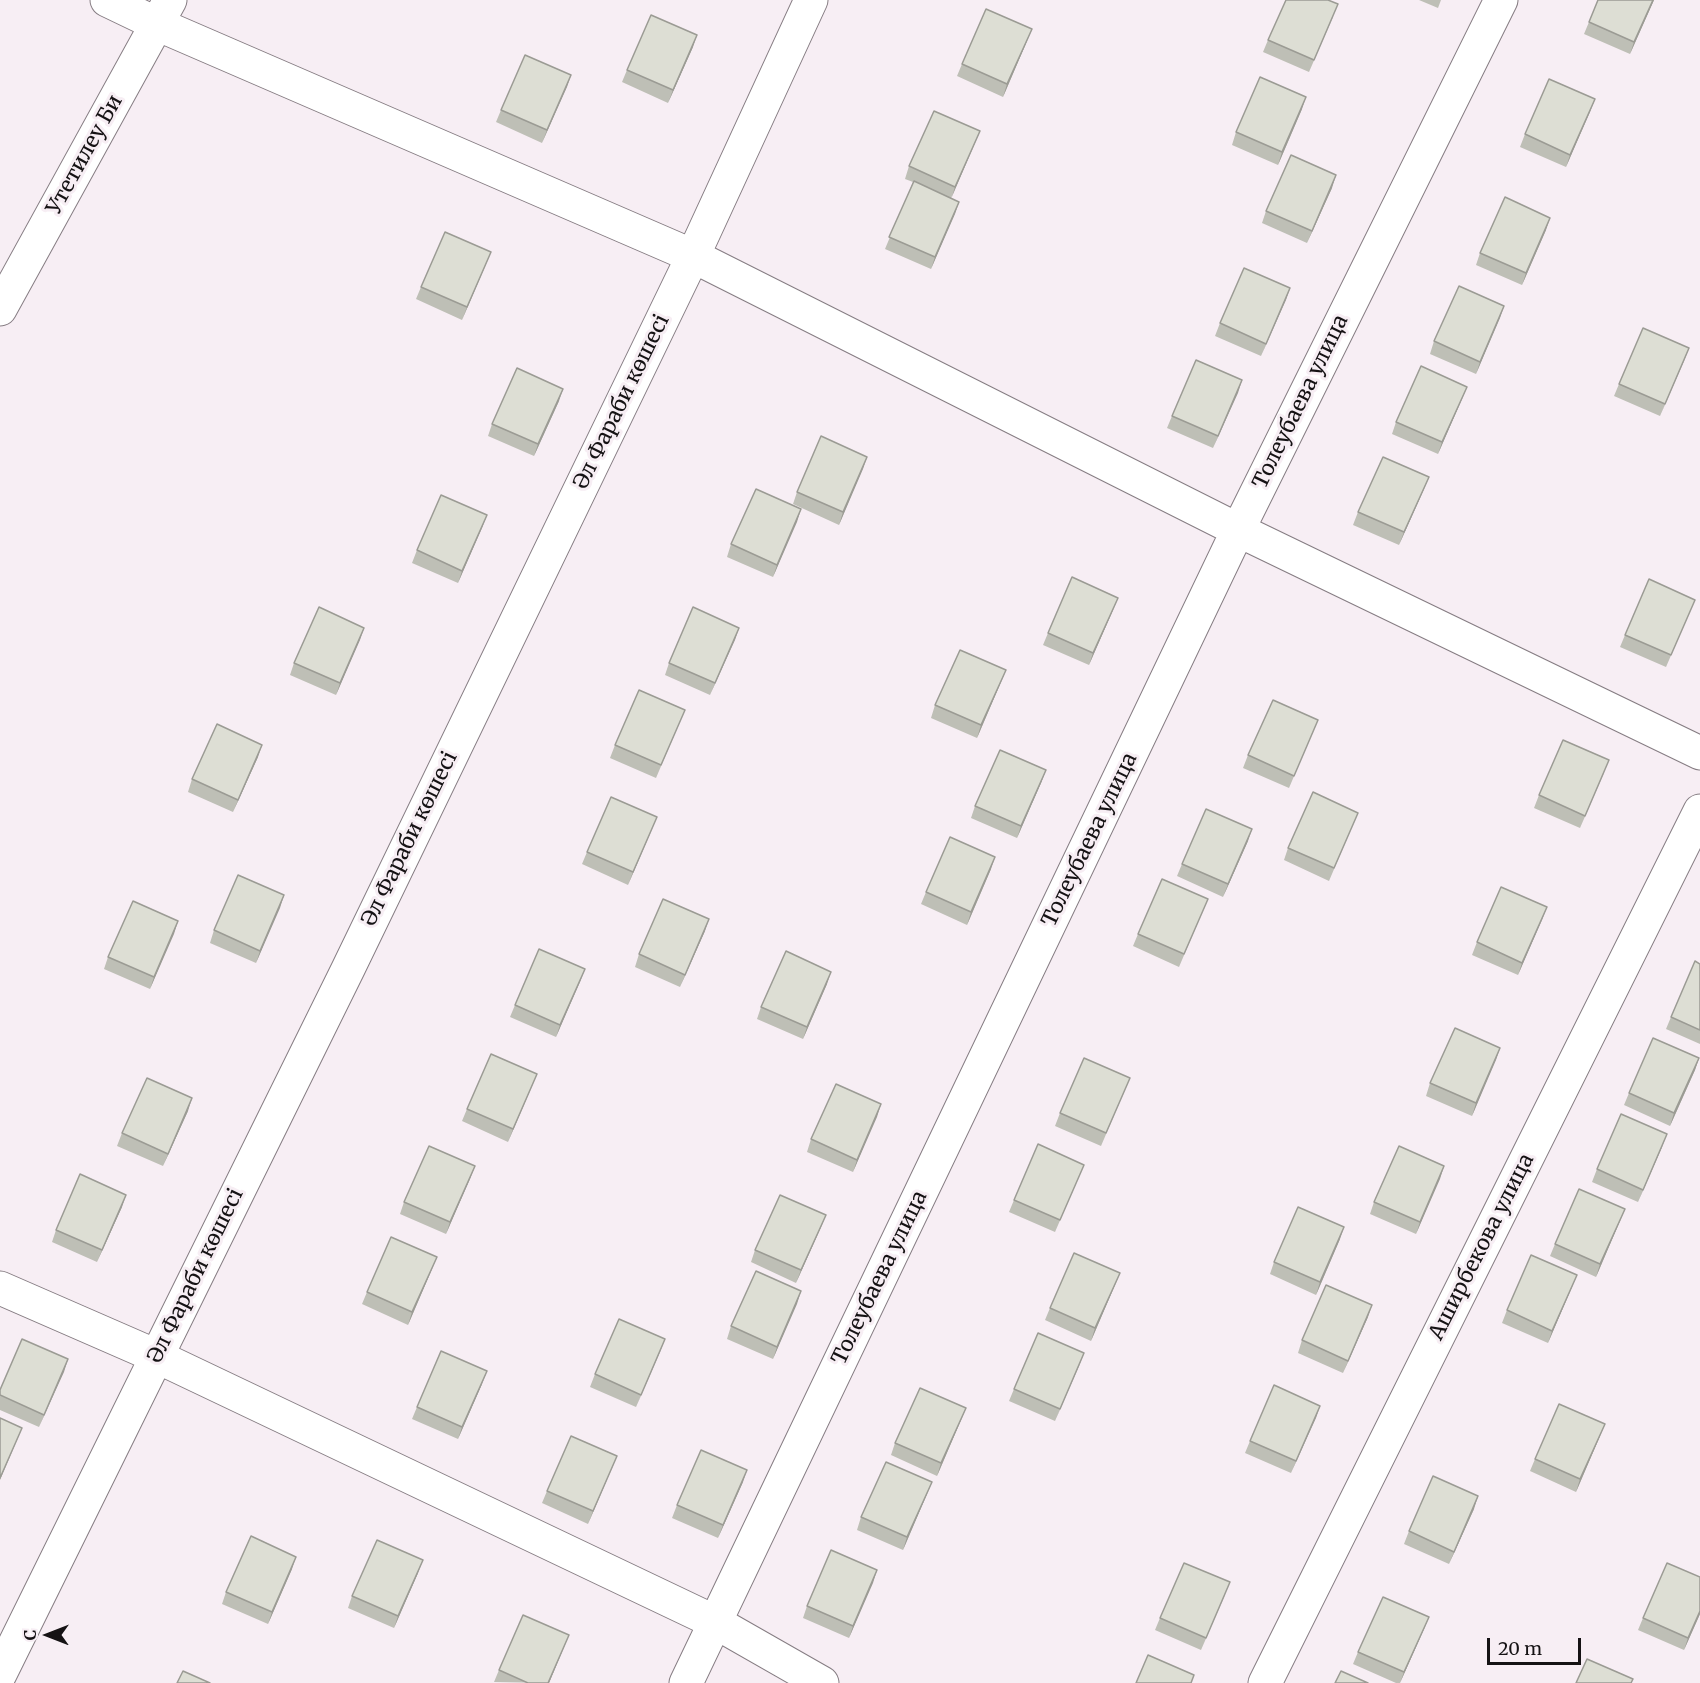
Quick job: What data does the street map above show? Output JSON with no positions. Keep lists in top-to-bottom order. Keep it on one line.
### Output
{"streets":{"street":["Утетилеу Би","Әл Фараби көшесі","Толеубаева улица","Аширбекова улица"]},"scale_bar":"20 m","north":"left"}
